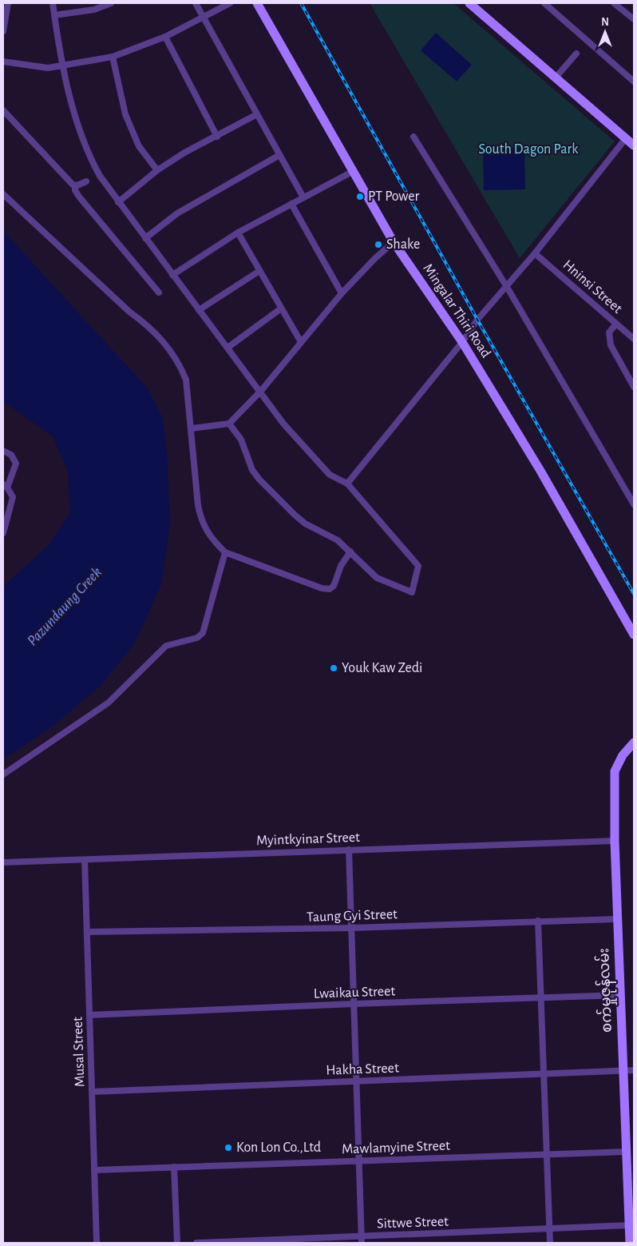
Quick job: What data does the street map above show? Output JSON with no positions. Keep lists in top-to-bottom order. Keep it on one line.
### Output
{"streets":{"street":["Hninsi Street","Mingalar Thiri Road","Myintkyinar Street","Taung Gyi Street","စက်မှုဇုန်လမ်း","Lwaikau Street","Musal Street","Hakha Street","Mawlamyine Street","Sittwe Street"]},"crossings":[["Myintkyinar Street","စက်မှုဇုန်လမ်း"],["Myintkyinar Street","Musal Street"],["Taung Gyi Street","စက်မှုဇုန်လမ်း"],["Taung Gyi Street","Musal Street"],["စက်မှုဇုန်လမ်း","Lwaikau Street"],["စက်မှုဇုန်လမ်း","Hakha Street"],["စက်မှုဇုန်လမ်း","Mawlamyine Street"],["စက်မှုဇုန်လမ်း","Sittwe Street"],["Lwaikau Street","Musal Street"],["Musal Street","Hakha Street"],["Musal Street","Mawlamyine Street"]],"water":["Pazundaung Creek"],"parks":["South Dagon Park"],"places":["PT Power","Shake","Youk Kaw Zedi","Kon Lon Co.,Ltd"],"north":"top"}
